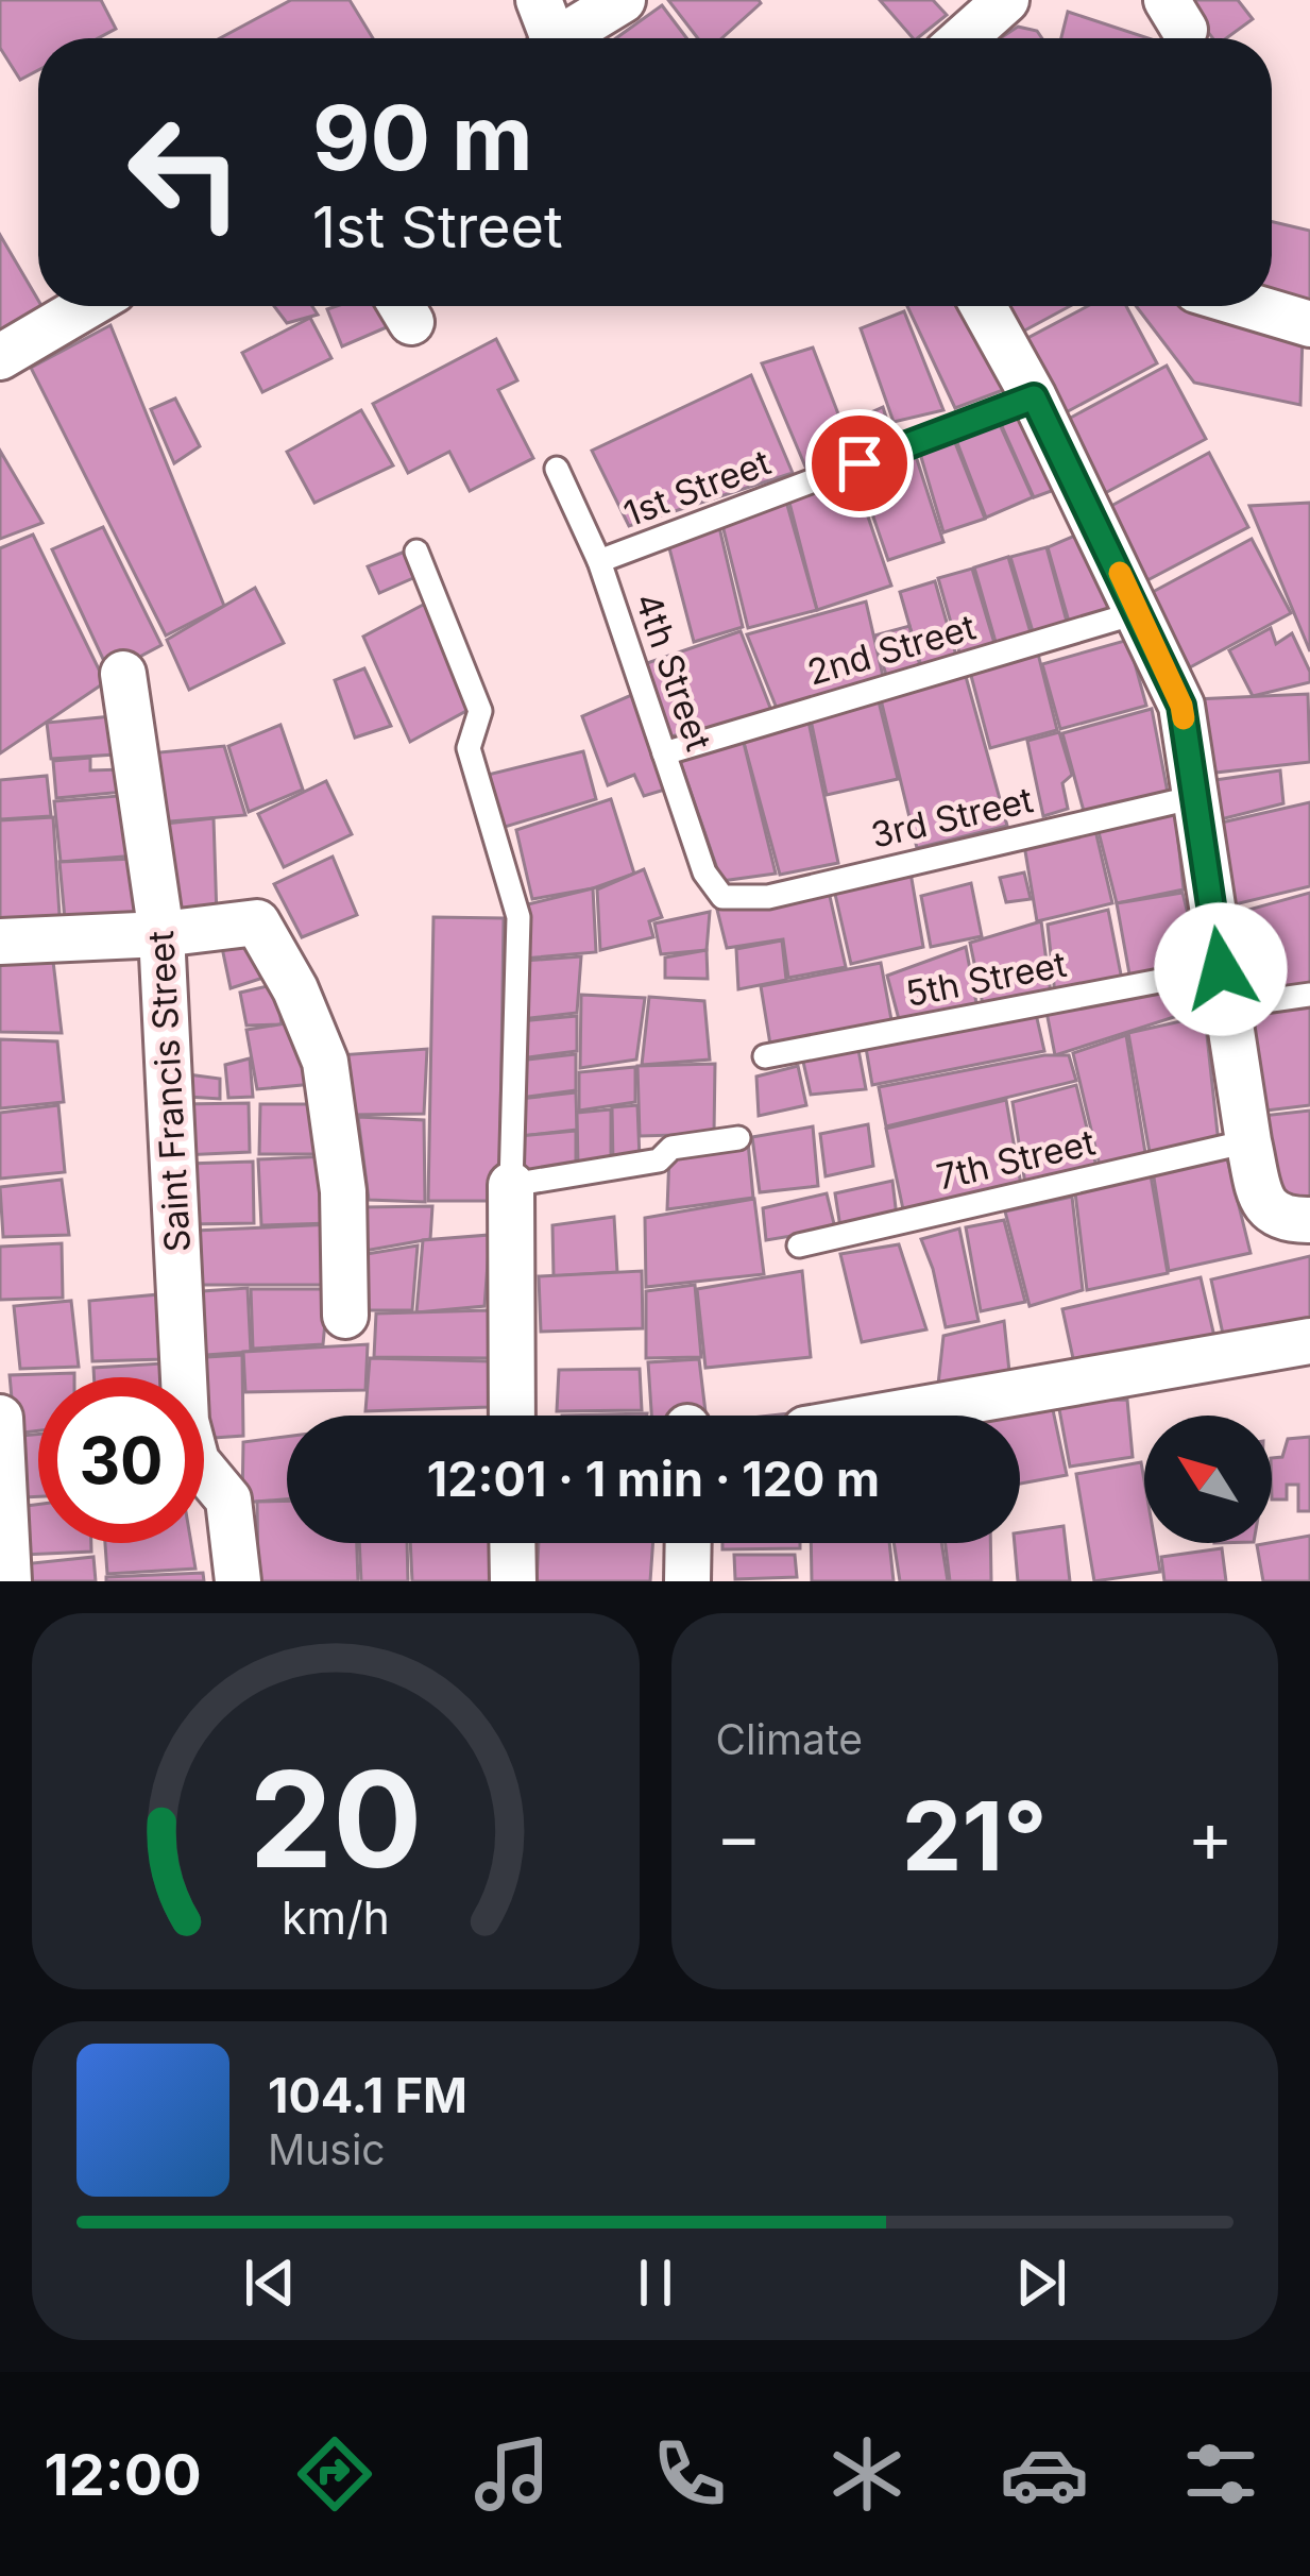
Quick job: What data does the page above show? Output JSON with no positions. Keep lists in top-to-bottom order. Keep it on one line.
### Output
{"streets":{"street":["Saint Francis Street"],"lane":["1st Street","2nd Street","4th Street","3rd Street","5th Street","7th Street"]},"crossings":[["1st Street","4th Street"],["2nd Street","4th Street"],["4th Street","3rd Street"]],"north":"top left","page":{"turn":["90 m","1st Street"],"limit":"30","trip":"12:01 · 1 min · 120 m","tile":"Climate","heat":["−","21°","+"],"song":["104.1 FM","Music"],"tabs":"12:00","gauge":["20","km/h"]}}
